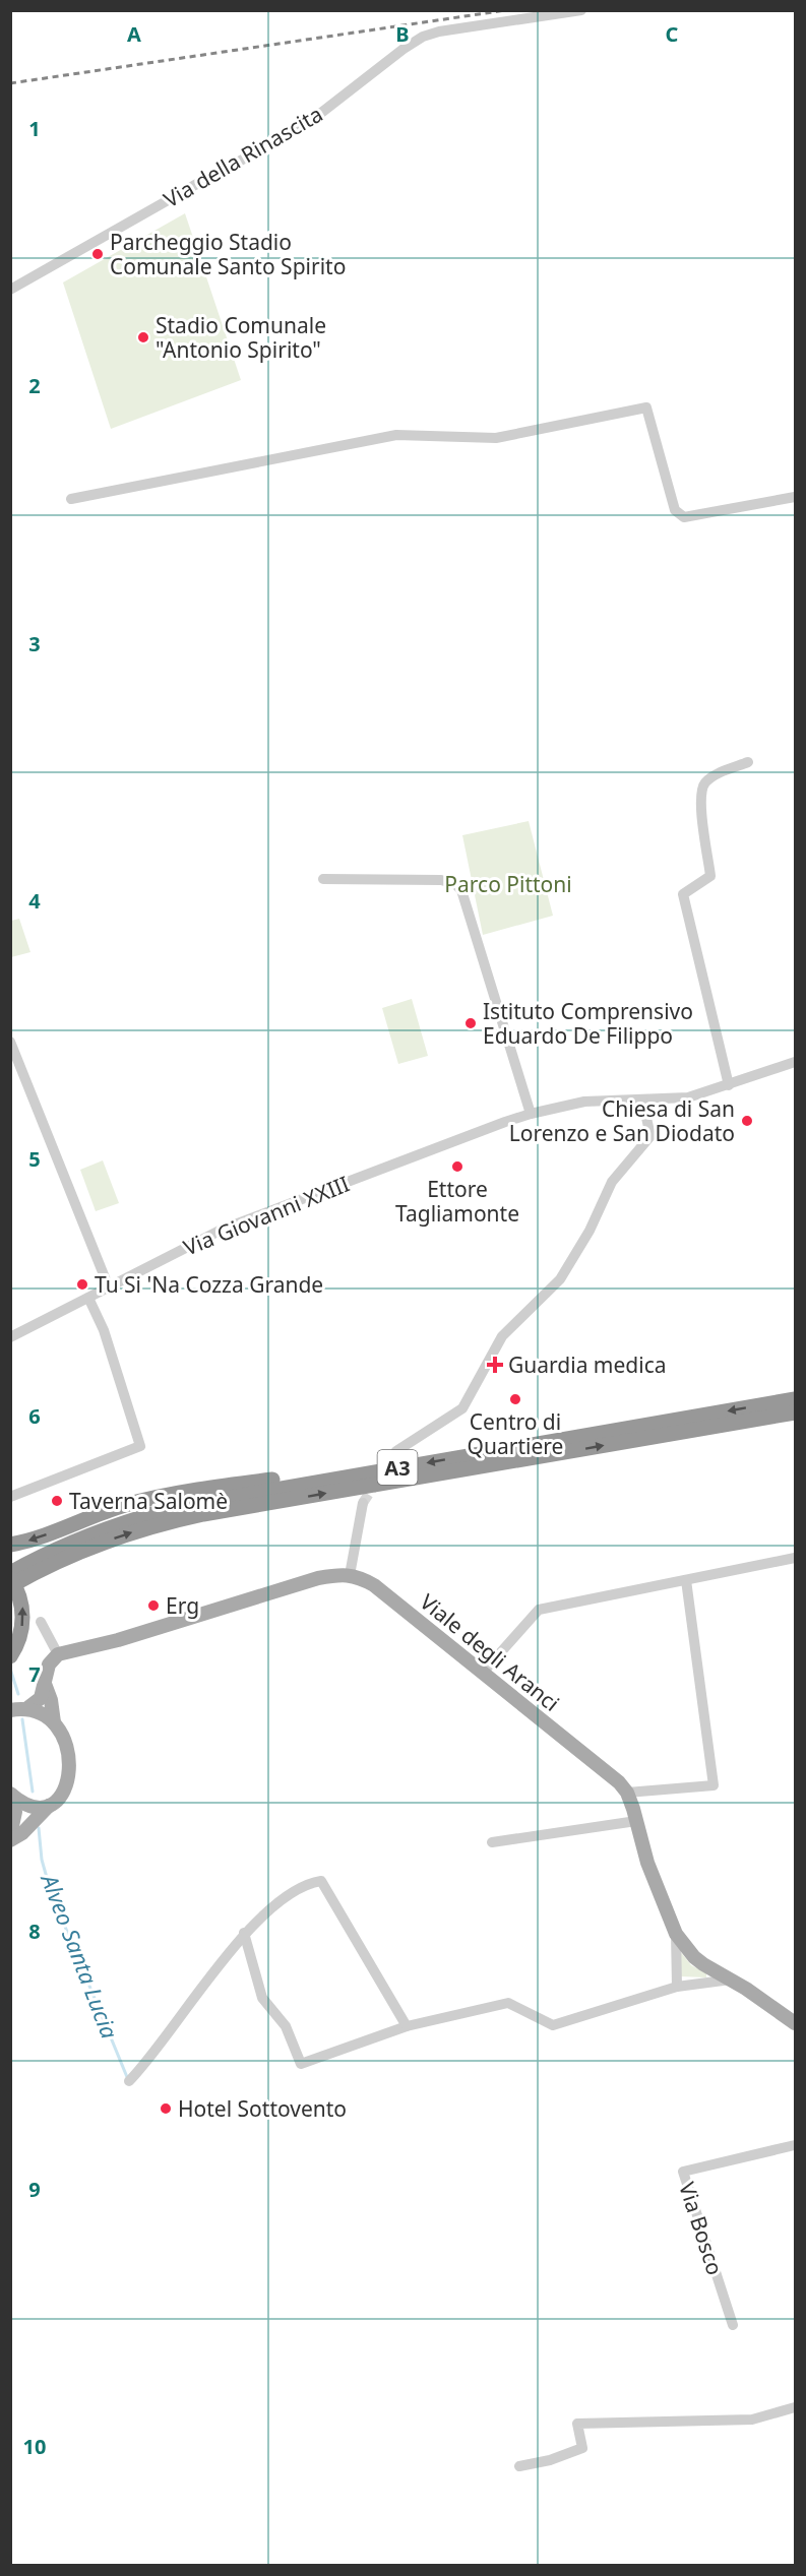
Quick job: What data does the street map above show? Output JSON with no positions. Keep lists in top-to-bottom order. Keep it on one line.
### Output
{"streets":{"highway":["A3"],"main road":["Viale degli Aranci"],"street":["Via della Rinascita","Via Giovanni XXIII","Via Bosco"]},"water":["Alveo Santa Lucia"],"parks":["Parco Pittoni"],"places":{"other":["Parcheggio Stadio Comunale Santo Spirito","Stadio Comunale \"Antonio Spirito\"","Istituto Comprensivo Eduardo De Filippo","Chiesa di San Lorenzo e San Diodato","Ettore Tagliamonte","Tu Si 'Na Cozza Grande","Centro di Quartiere","Taverna Salomè","Erg","Hotel Sottovento"],"health":["Guardia medica"]},"grid":{"columns":["A","B","C"],"rows":["1","2","3","4","5","6","7","8","9","10"]}}
